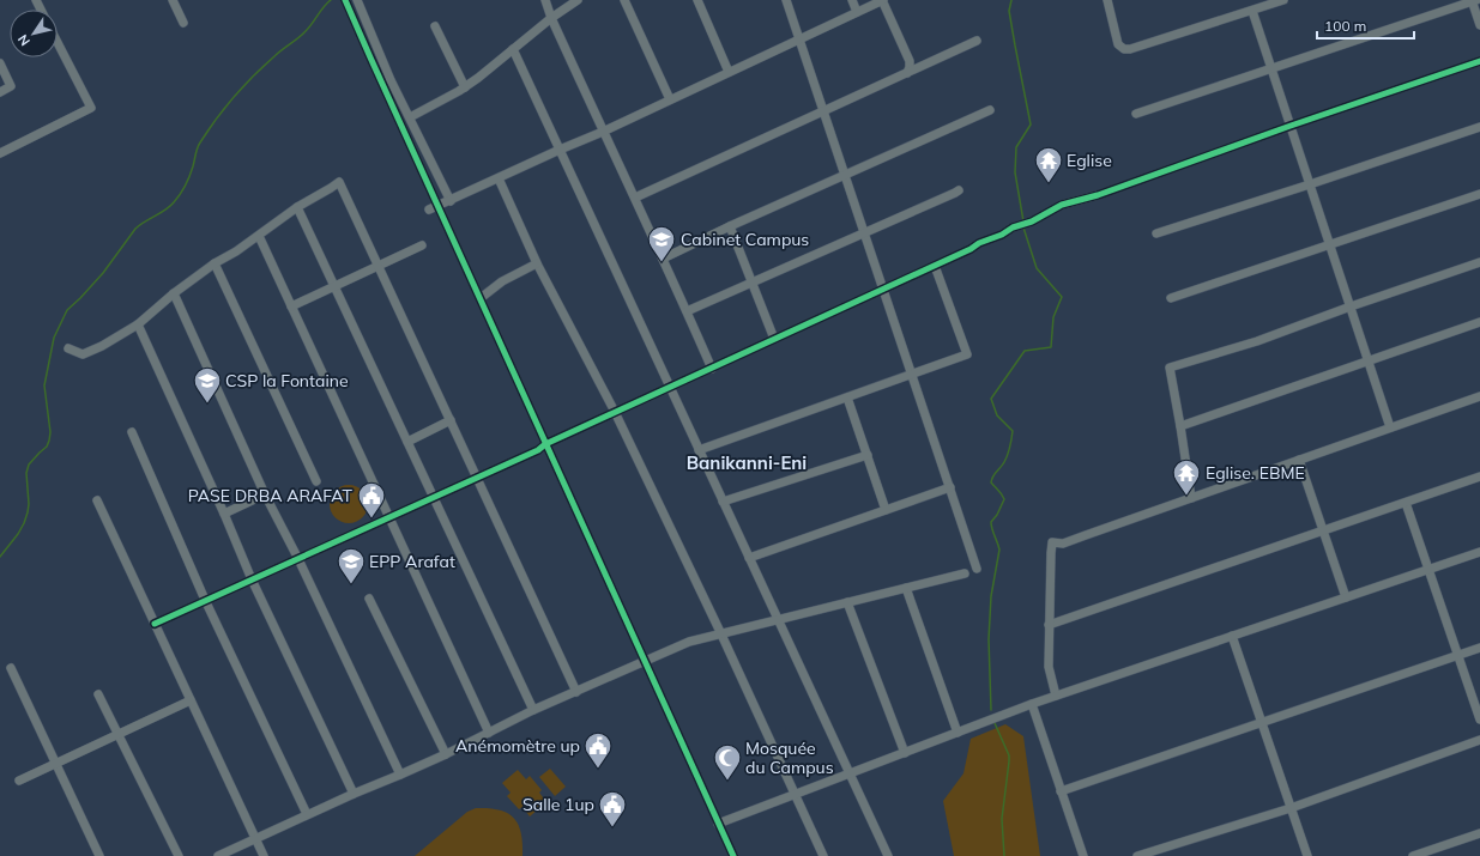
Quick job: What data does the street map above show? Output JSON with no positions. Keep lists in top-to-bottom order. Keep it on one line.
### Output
{"districts":["Banikanni-Eni"],"places":{"temple":["Eglise","Eglise. EBME"],"school or university":["Cabinet Campus","CSP la Fontaine","EPP Arafat"],"public building":["PASE DRBA ARAFAT","Anémomètre up","Salle 1up"],"mosque":["Mosquée du Campus"]},"scale_bar":"100 m","north":"bottom left"}
